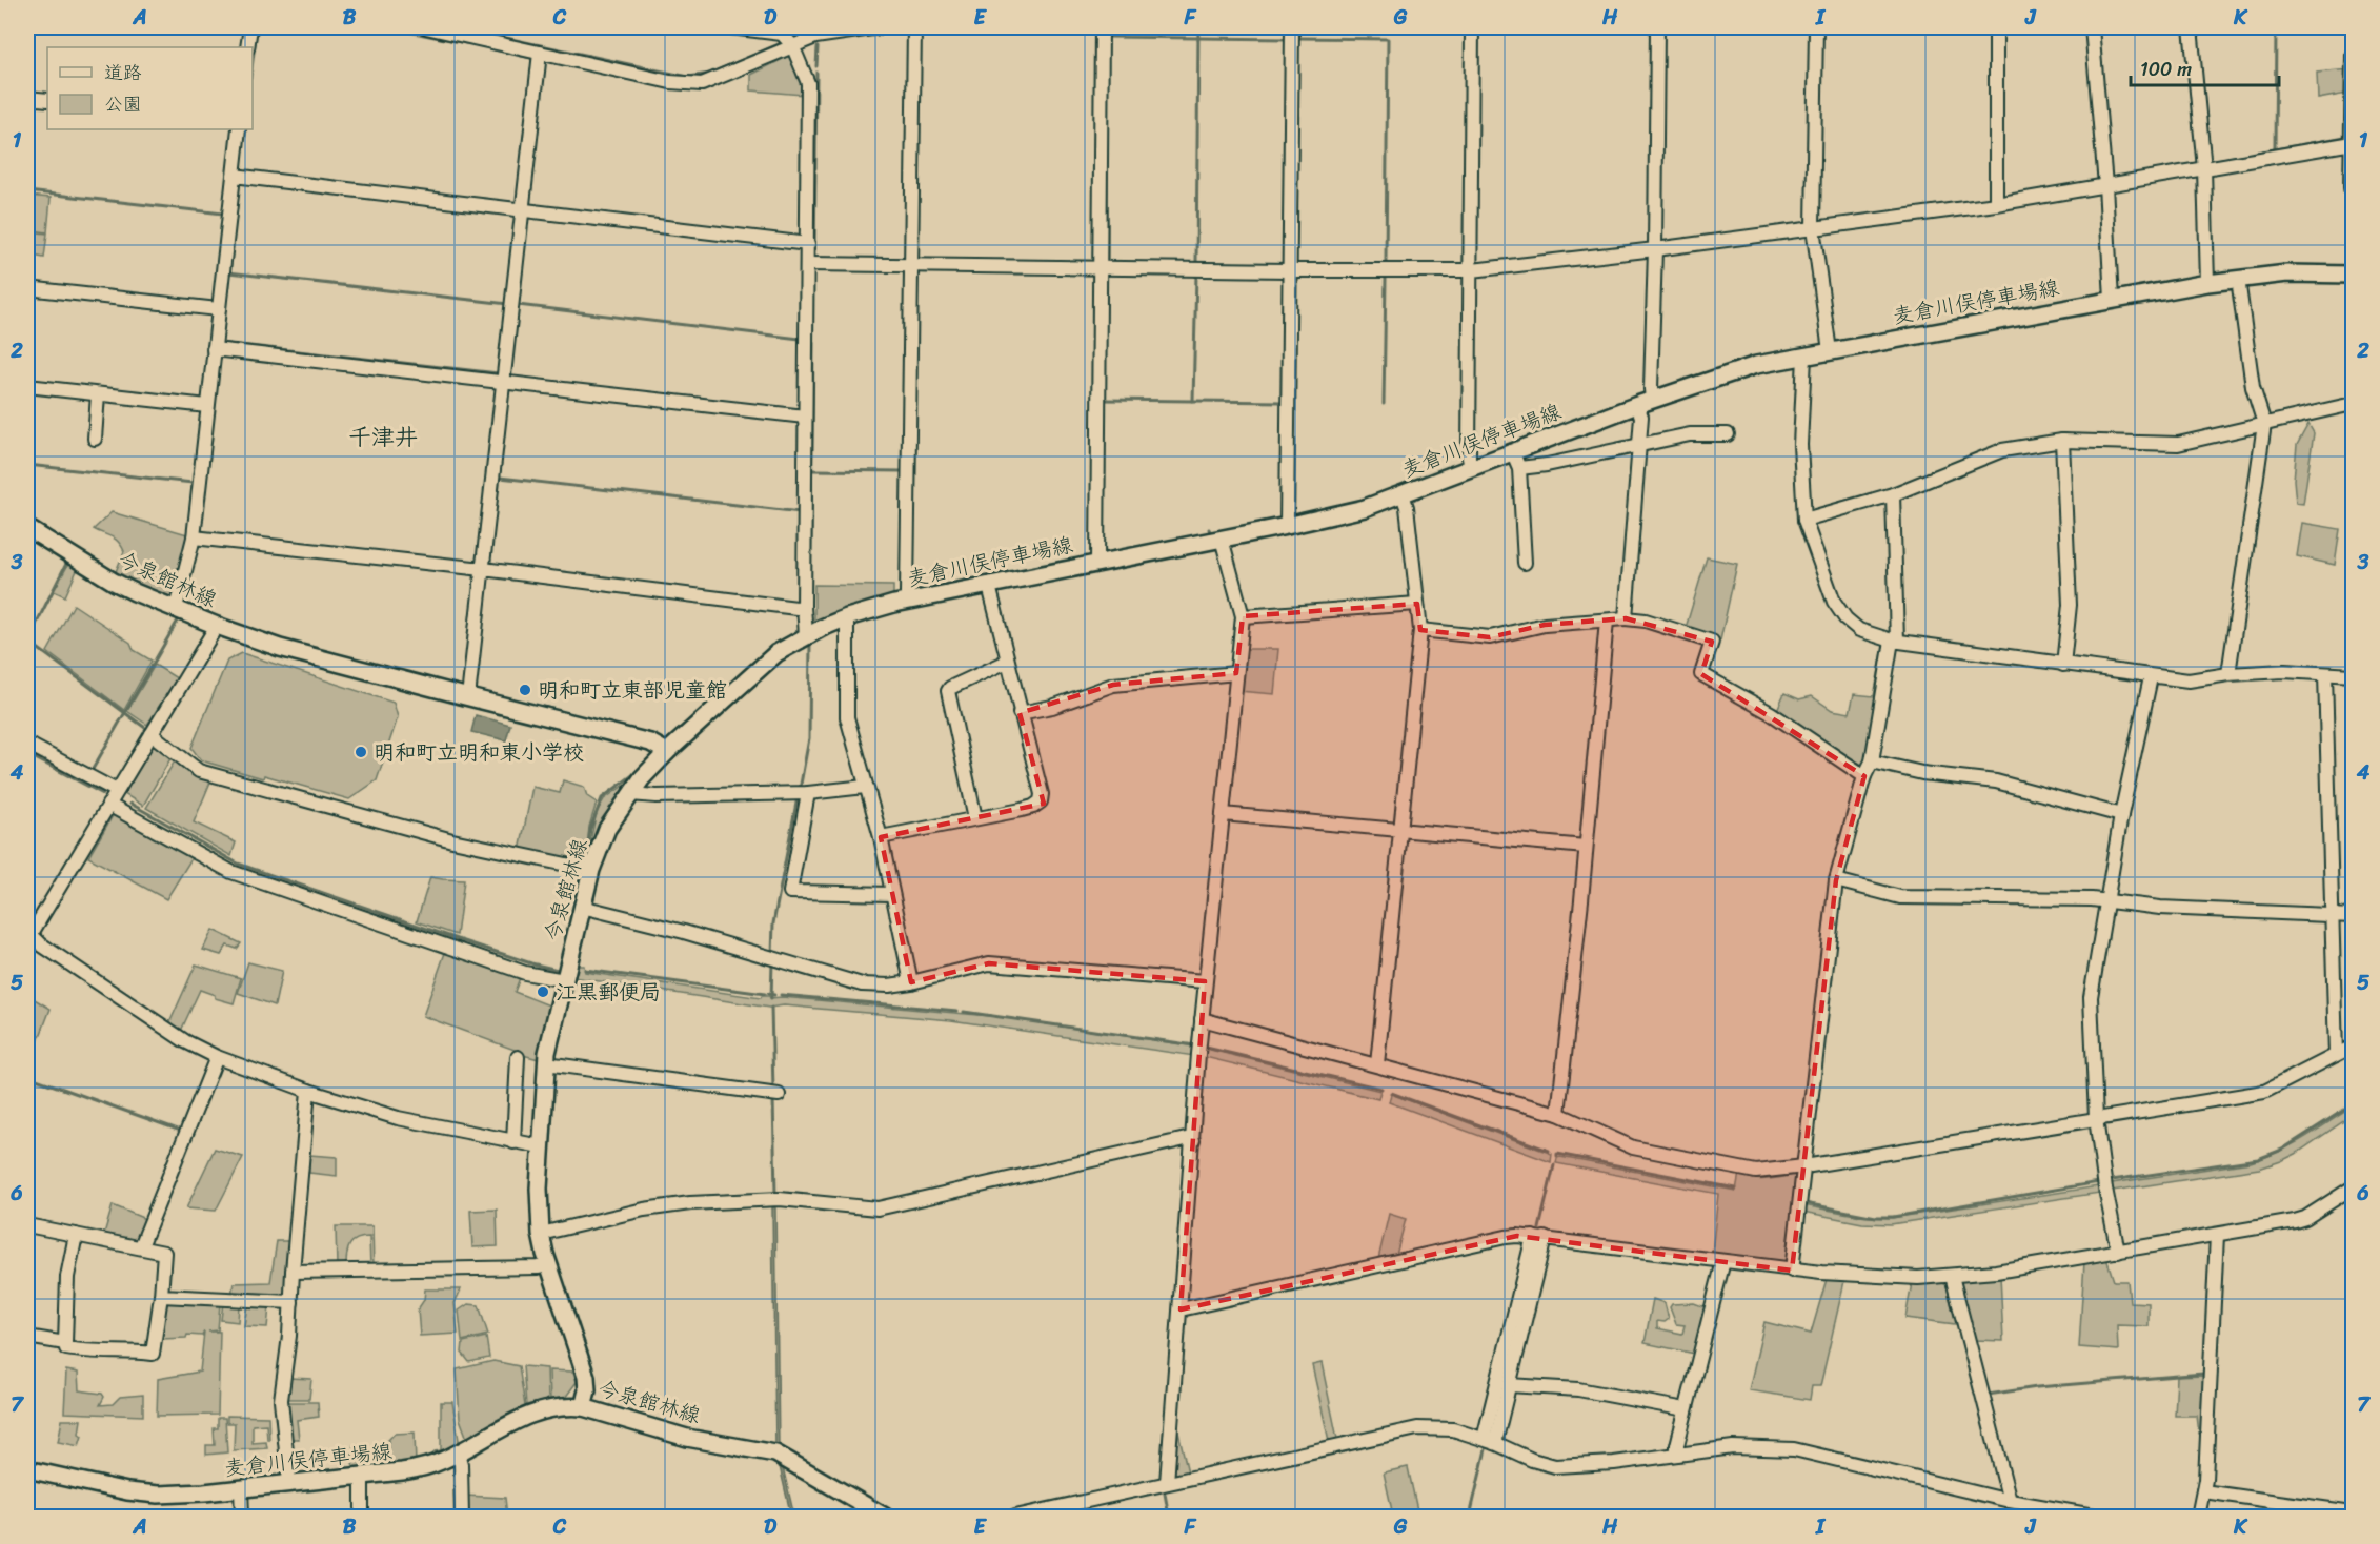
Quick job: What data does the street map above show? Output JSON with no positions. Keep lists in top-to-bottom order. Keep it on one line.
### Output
{"streets":{"main road":["麦倉川俣停車場線","今泉館林線"]},"crossings":[["麦倉川俣停車場線","今泉館林線"]],"districts":["千津井"],"places":["明和町立東部児童館","明和町立明和東小学校","江黒郵便局"],"legend":["道路","公園"],"scale_bar":"100 m","grid":{"columns":["A","B","C","D","E","F","G","H","I","J","K"],"rows":["1","2","3","4","5","6","7"]}}
